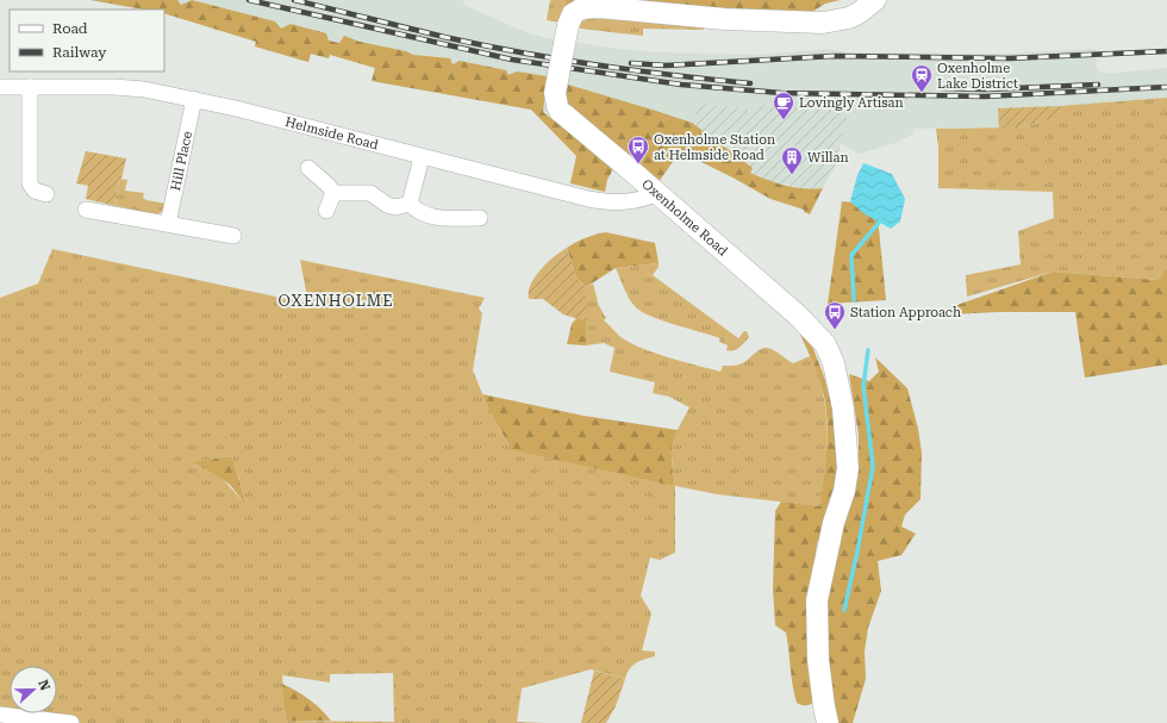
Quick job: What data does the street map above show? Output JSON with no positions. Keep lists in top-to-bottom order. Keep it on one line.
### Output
{"streets":{"main road":["Oxenholme Road"],"street":["Helmside Road","Hill Place"]},"crossings":[["Helmside Road","Hill Place"],["Helmside Road","Oxenholme Road"]],"districts":["OXENHOLME"],"places":{"station":["Oxenholme Lake District"],"cafe":["Lovingly Artisan"],"bus stop":["Oxenholme Station at Helmside Road","Station Approach"],"building":["Willan"]},"legend":["Road","Railway"],"north":"right"}
